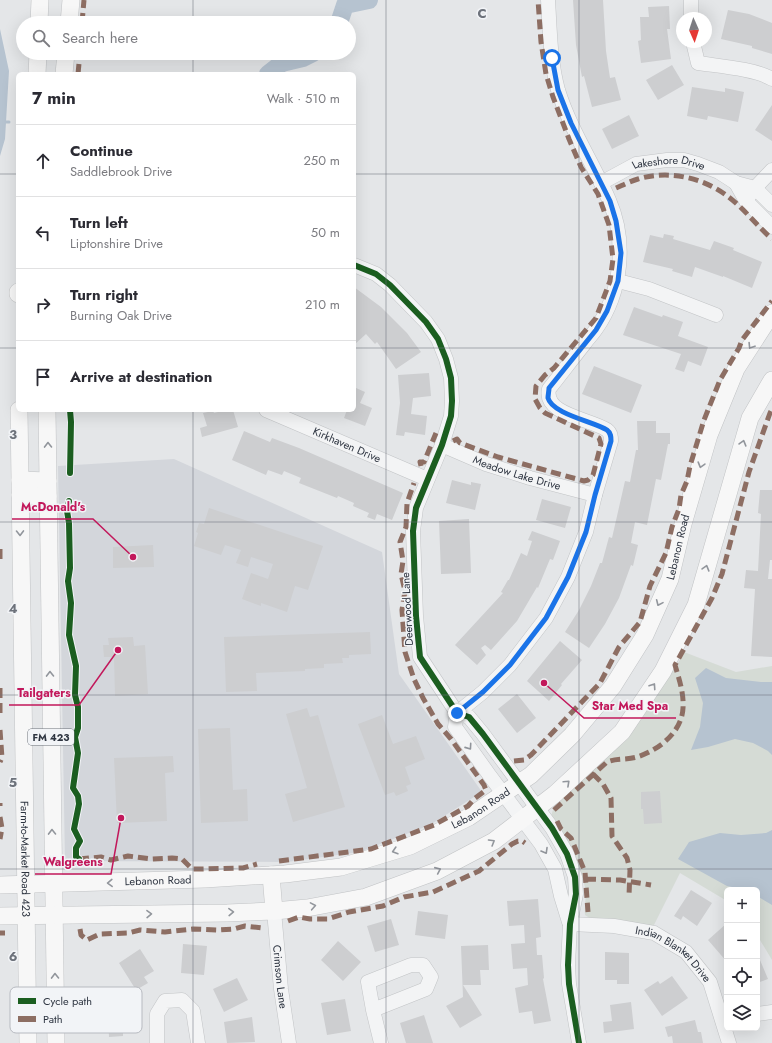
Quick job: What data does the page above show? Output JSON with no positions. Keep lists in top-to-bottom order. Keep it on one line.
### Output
{"streets":{"main road":["Lebanon Road","FM 423","Farm-to-Market Road 423"],"street":["Lakeshore Drive","Kirkhaven Drive","Meadow Lake Drive","Deerwood Lane","Indian Blanket Drive","Crimson Lane"]},"crossings":[["Kirkhaven Drive","Deerwood Lane"],["Meadow Lake Drive","Deerwood Lane"],["Lebanon Road","Deerwood Lane"],["Lebanon Road","FM 423"],["Lebanon Road","Farm-to-Market Road 423"],["Deerwood Lane","Indian Blanket Drive"]],"places":["McDonald's","Tailgaters","Star Med Spa","Walgreens"],"legend":["Cycle path","Path"],"north":"bottom","page":{"search":"Search here","heading":["7 min","Walk · 510 m"],"list":[["Continue","Saddlebrook Drive","250 m"],["Turn left","Liptonshire Drive","50 m"],["Turn right","Burning Oak Drive","210 m"],"Arrive at destination"],"map_buttons":["+","−"]},"grid":{"columns":["C"],"rows":["3","4","5","6"]}}
